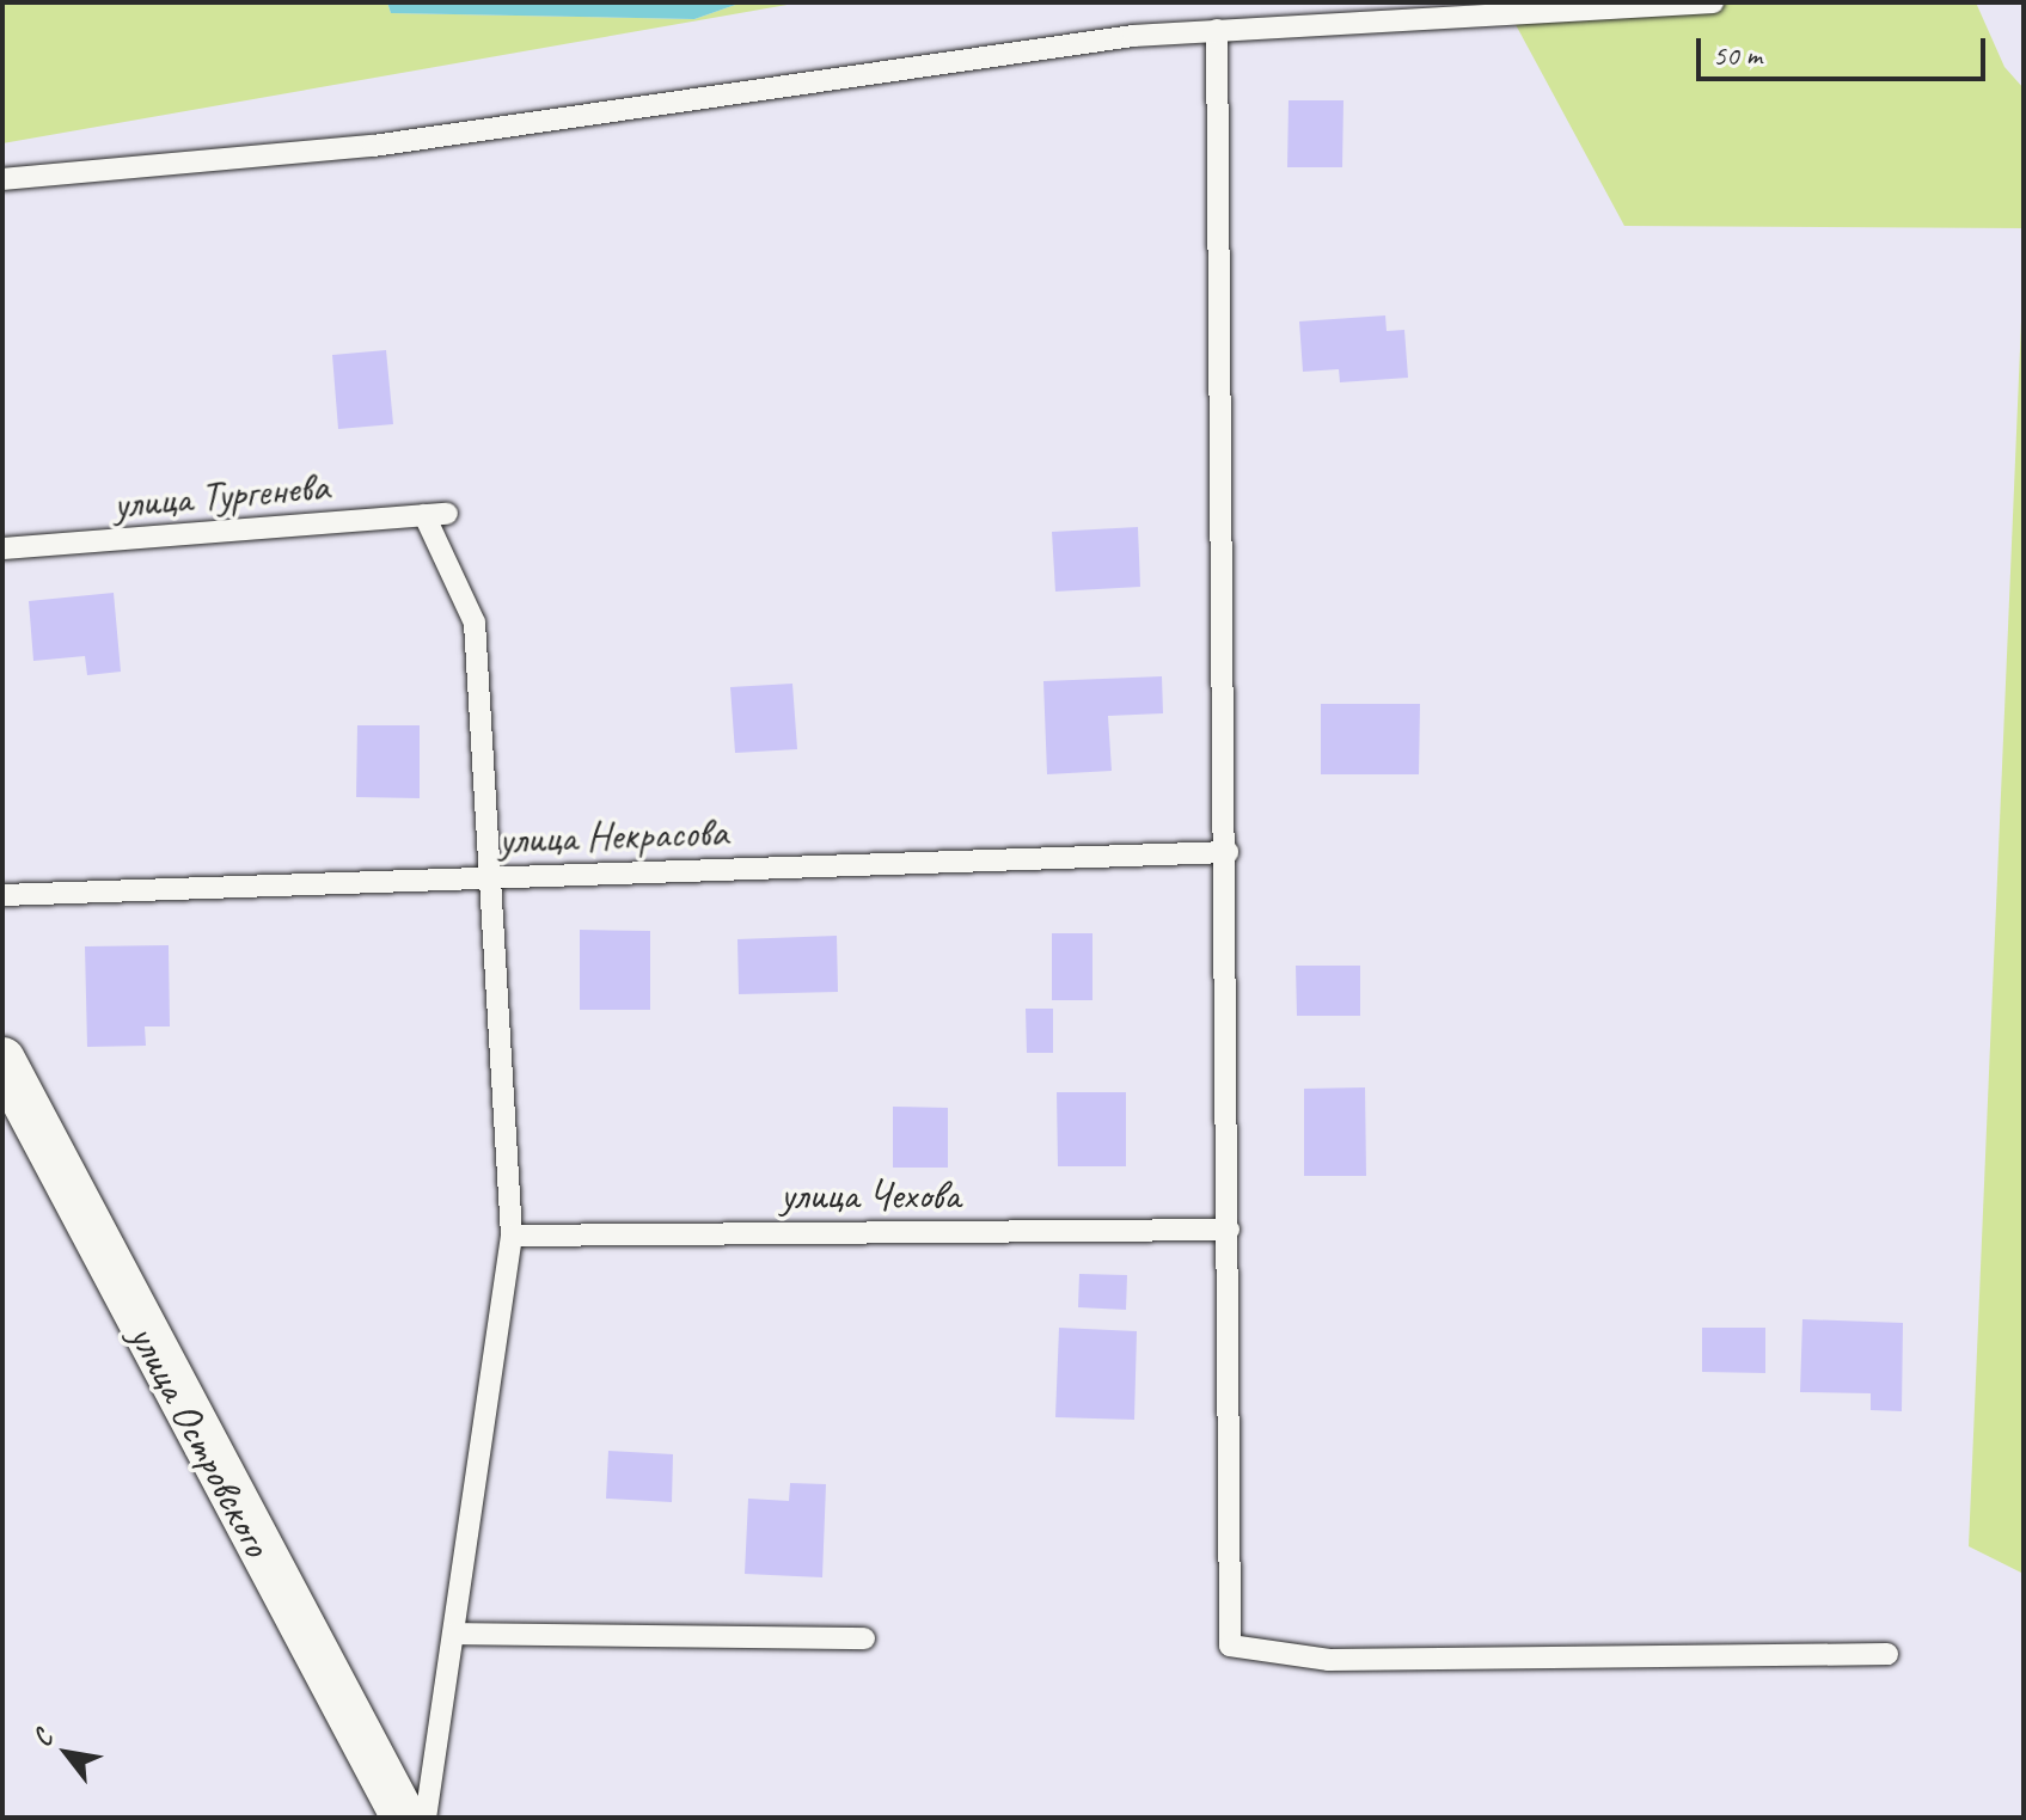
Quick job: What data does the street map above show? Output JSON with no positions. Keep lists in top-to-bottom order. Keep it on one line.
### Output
{"streets":{"street":["улица Островского"],"lane":["улица Тургенева","улица Некрасова","улица Чехова"]},"scale_bar":"50 m","north":"top left"}
